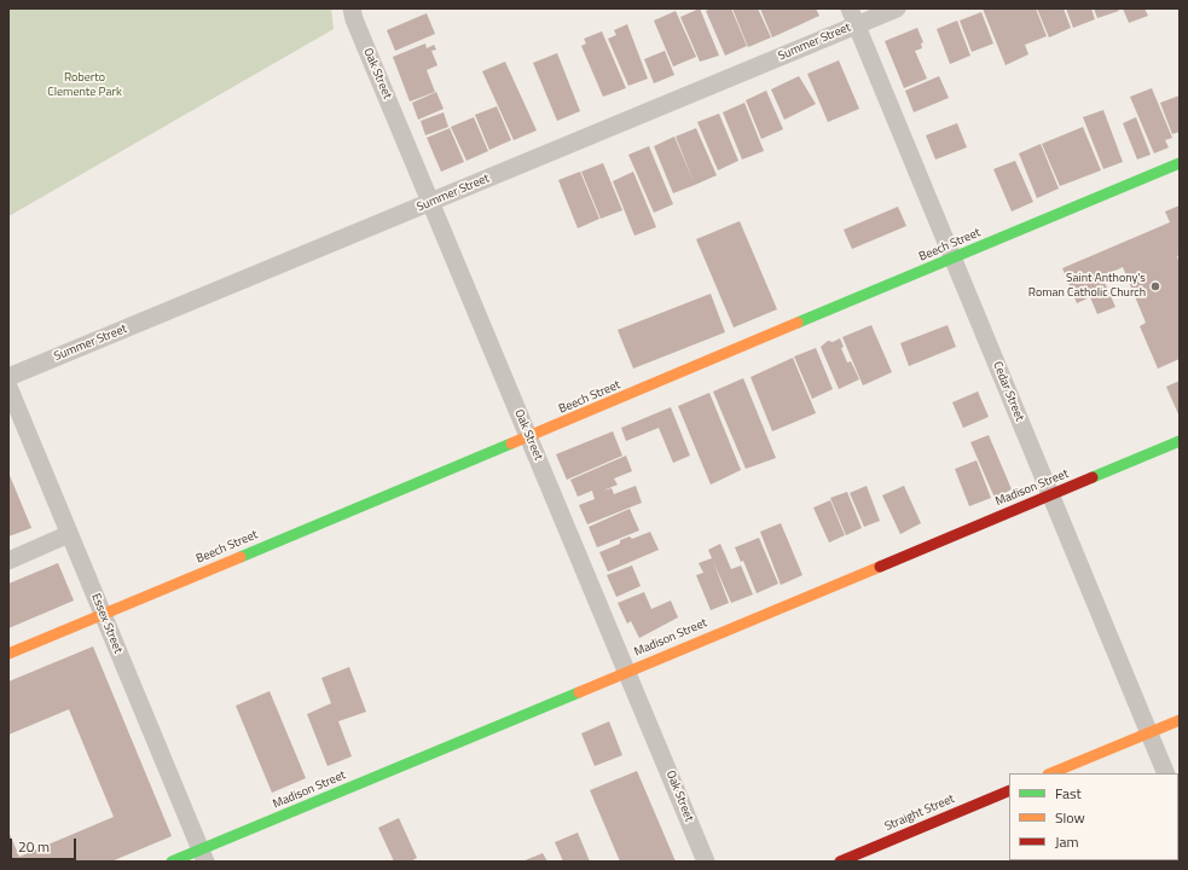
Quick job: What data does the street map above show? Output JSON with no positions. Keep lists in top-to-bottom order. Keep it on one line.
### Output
{"streets":{"street":["Summer Street","Oak Street","Beech Street","Cedar Street","Madison Street","Essex Street","Straight Street"]},"crossings":[["Summer Street","Oak Street"],["Summer Street","Cedar Street"],["Oak Street","Beech Street"],["Oak Street","Madison Street"],["Beech Street","Cedar Street"],["Beech Street","Essex Street"],["Cedar Street","Madison Street"],["Madison Street","Essex Street"]],"parks":["Roberto Clemente Park"],"places":["Saint Anthony's Roman Catholic Church"],"legend":["Fast","Slow","Jam"],"scale_bar":"20 m"}
